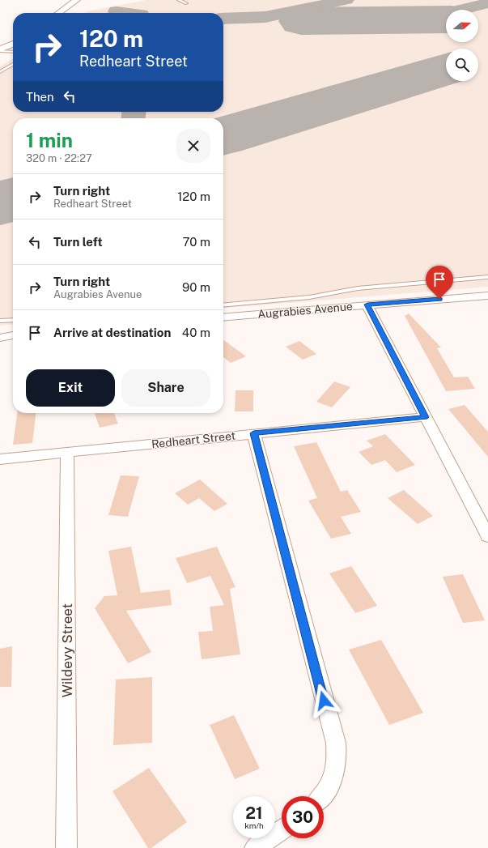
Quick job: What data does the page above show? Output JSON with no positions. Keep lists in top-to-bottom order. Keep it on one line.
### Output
{"streets":{"street":["Augrabies Avenue","Redheart Street","Wildevy Street"]},"crossings":[["Redheart Street","Wildevy Street"]],"north":"right","page":{"turn":["120 m","Redheart Street"],"then":"Then","heading":["1 min","320 m · 22:27"],"list":[{"name":"Turn right","note":"Redheart Street","value":"120 m"},{"name":"Turn left","value":"70 m"},{"name":"Turn right","note":"Augrabies Avenue","value":"90 m"},{"name":"Arrive at destination","value":"40 m"}],"buttons":["Exit","Share"],"speed":"21 km/h","limit":"30"}}
